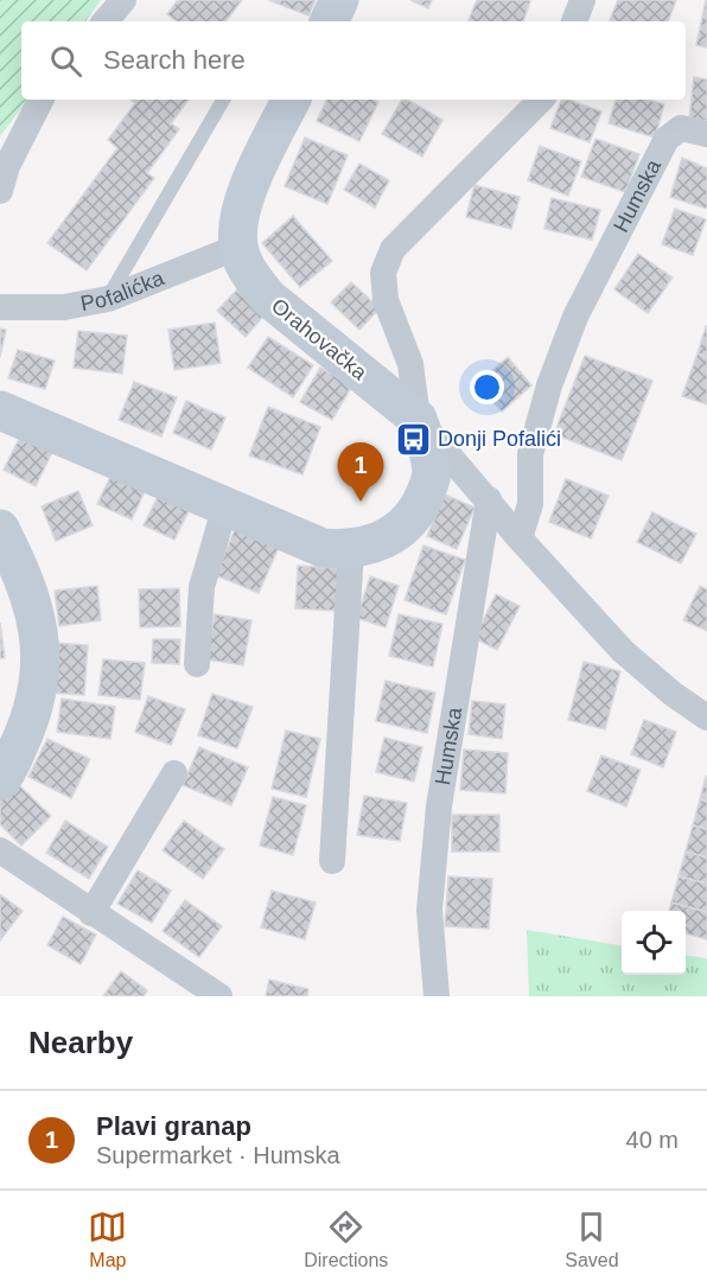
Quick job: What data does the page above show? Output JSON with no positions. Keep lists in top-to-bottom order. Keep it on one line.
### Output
{"streets":{"street":["Humska","Pofalićka","Orahovačka"]},"crossings":[["Pofalićka","Orahovačka"]],"places":{"bus stop":["Donji Pofalići"]},"page":{"search":"Search here","pins":"1","heading":"Nearby","list":[{"mark":"1","name":"Plavi granap","note":"Supermarket · Humska","value":"40 m"}],"nav":["Map","Directions","Saved"]}}
